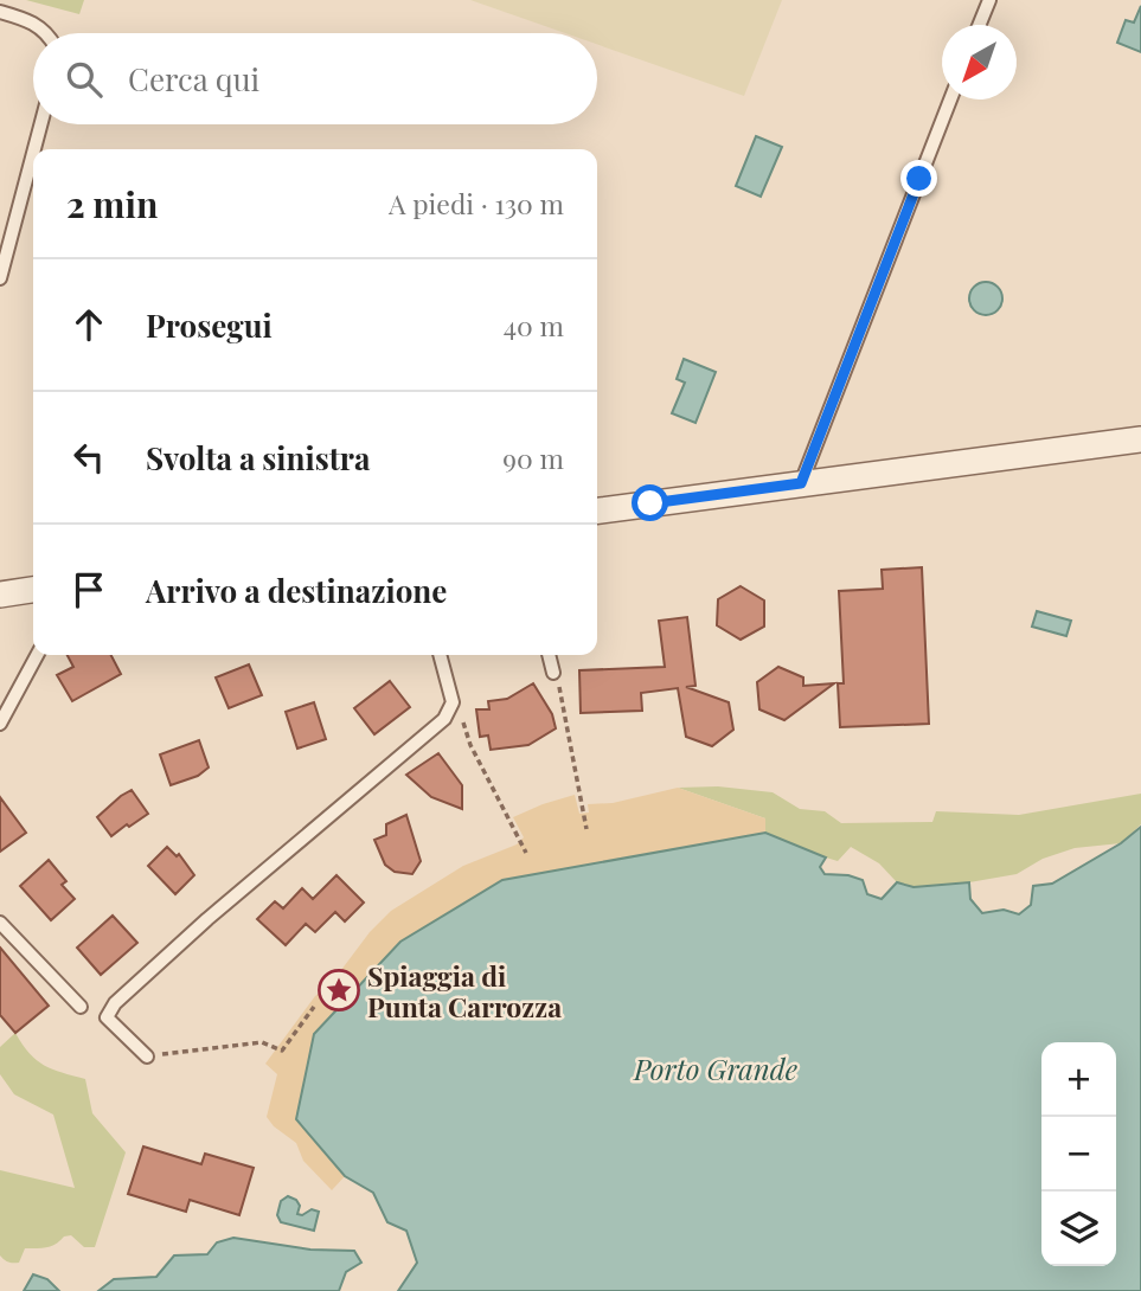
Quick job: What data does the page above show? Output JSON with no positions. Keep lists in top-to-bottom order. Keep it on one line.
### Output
{"water":["Porto Grande"],"places":{"place":["Spiaggia di Punta Carrozza"]},"north":"bottom left","page":{"search":"Cerca qui","heading":["2 min","A piedi · 130 m"],"list":[["Prosegui","40 m"],["Svolta a sinistra","90 m"],"Arrivo a destinazione"],"map_buttons":["+","−"]}}
